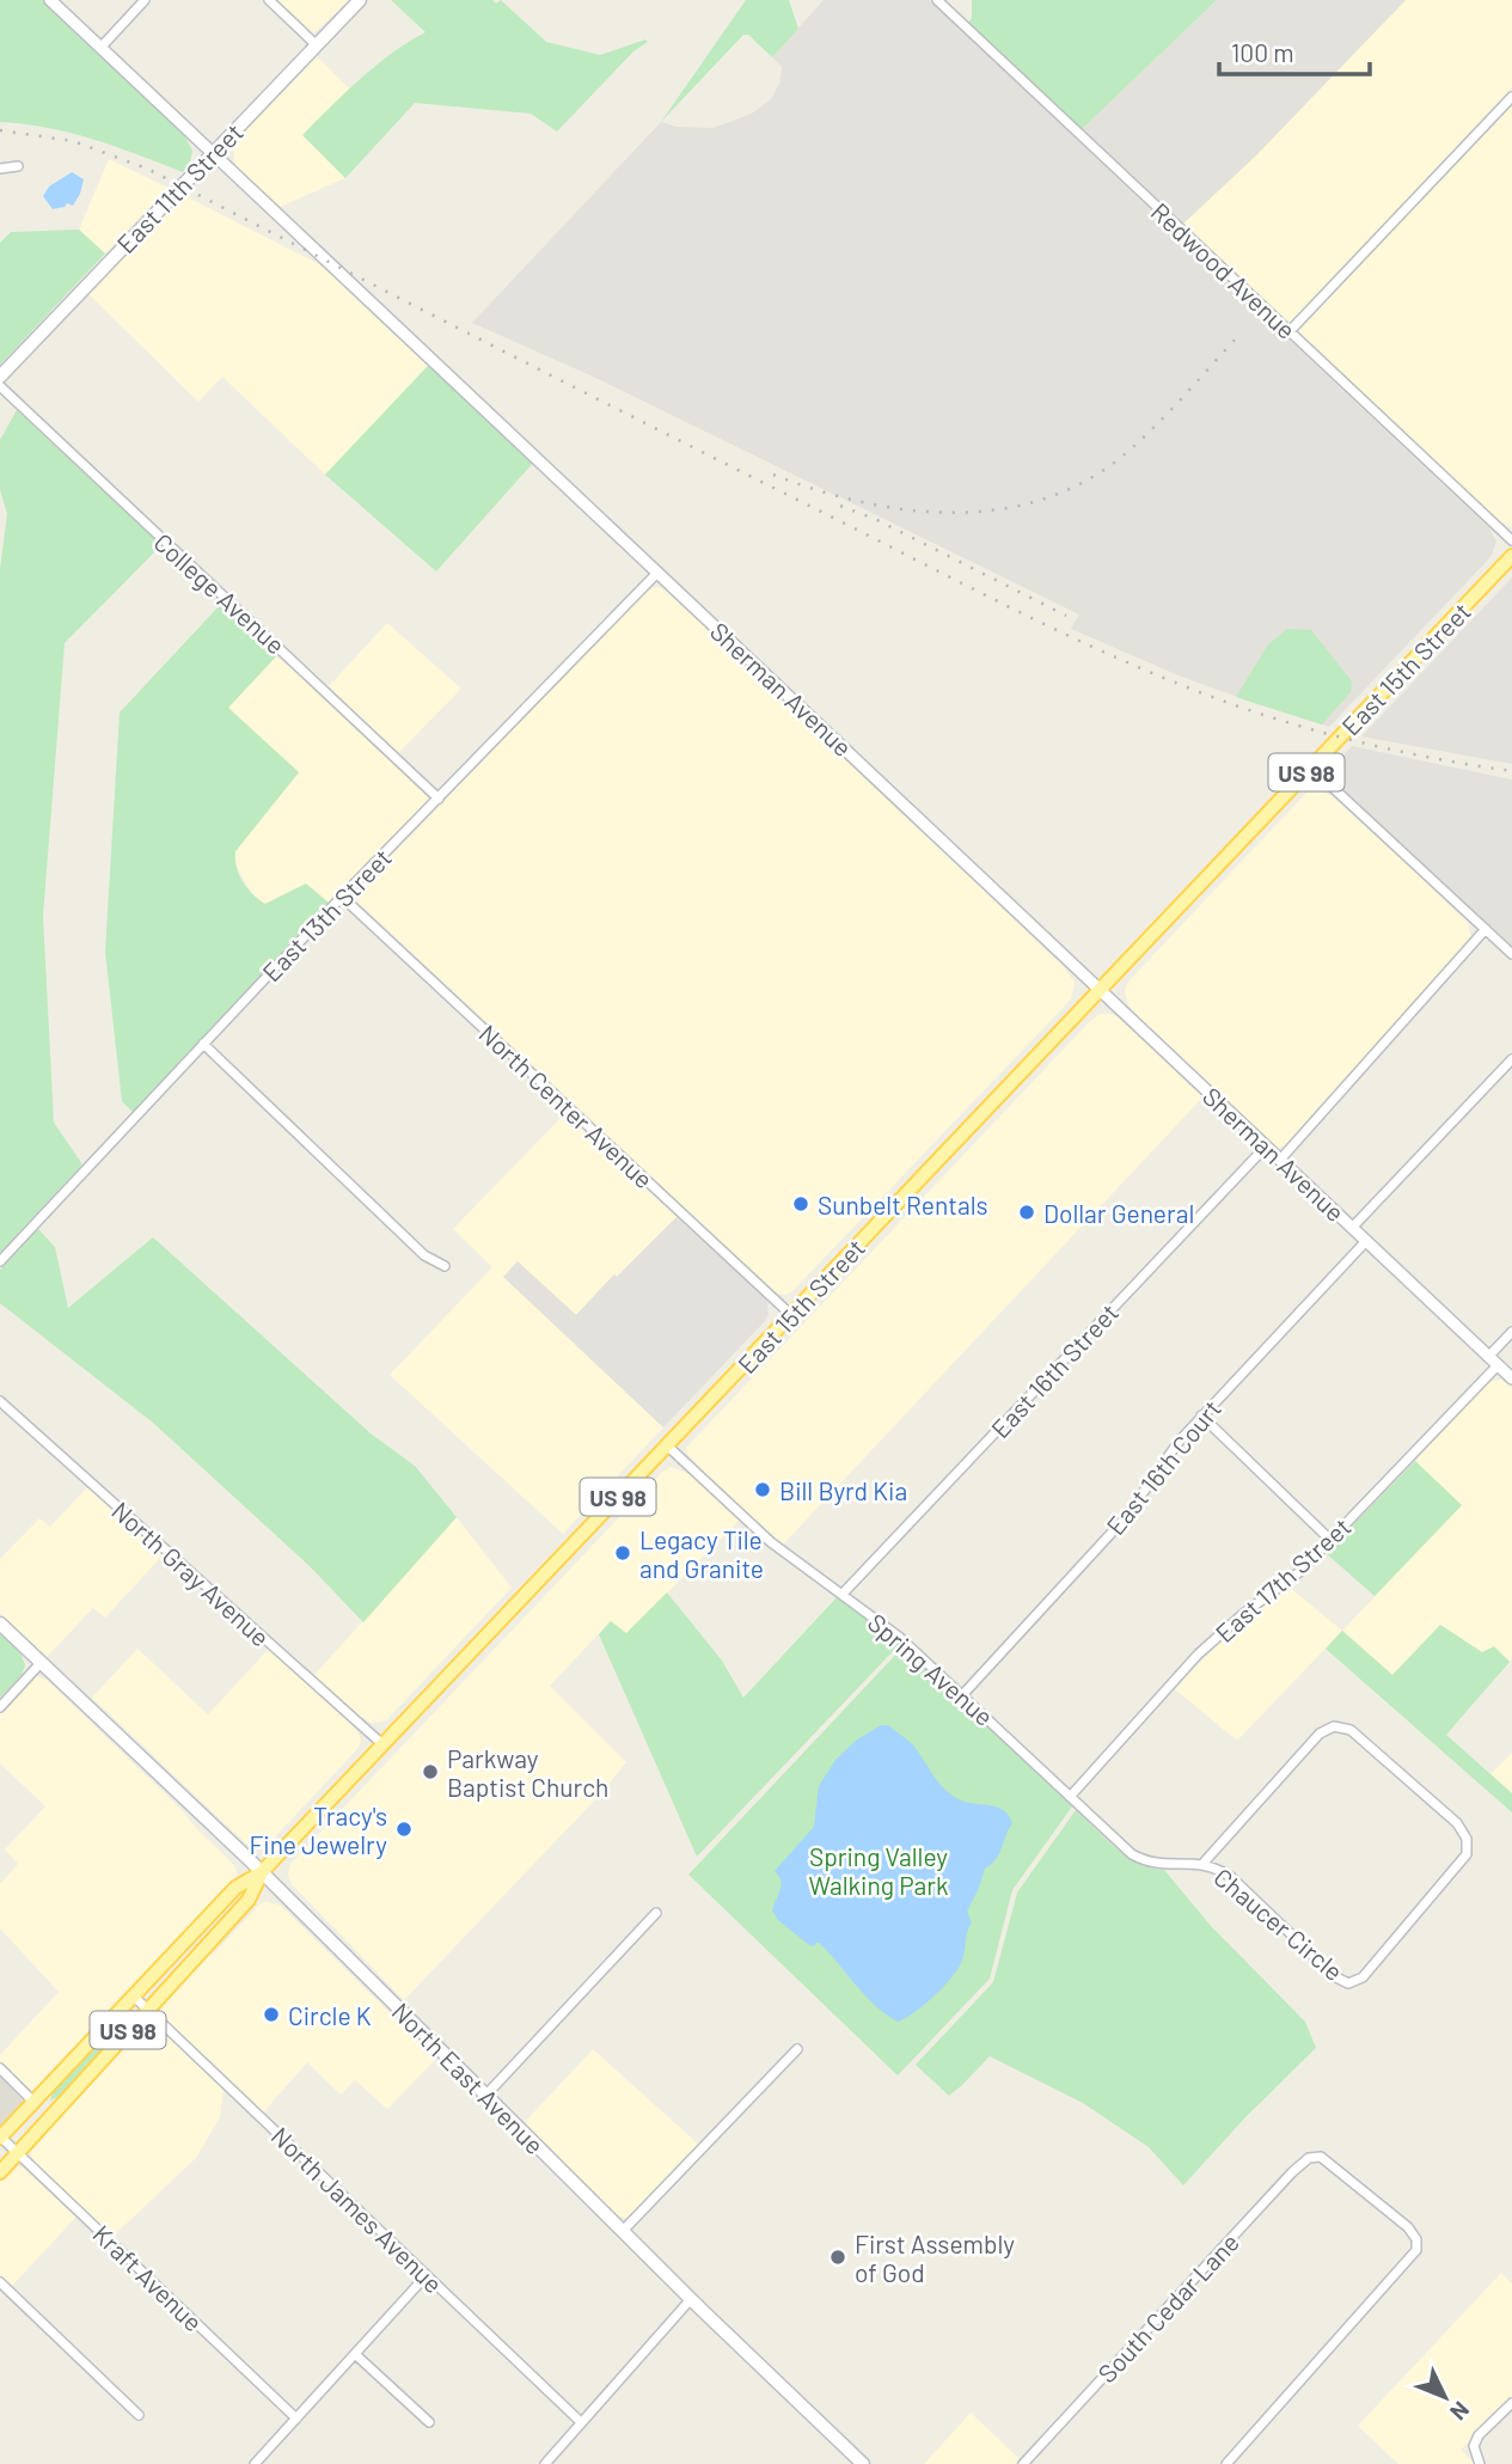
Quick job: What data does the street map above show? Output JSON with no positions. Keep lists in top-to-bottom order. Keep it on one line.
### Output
{"streets":{"main road":["East 11th Street","East 15th Street","US 98","North East Avenue"],"street":["Redwood Avenue","College Avenue","Sherman Avenue","East 13th Street","North Center Avenue","East 16th Street","East 16th Court","North Gray Avenue","East 17th Street","Spring Avenue","Chaucer Circle","North James Avenue","Kraft Avenue","South Cedar Lane"]},"crossings":[["East 11th Street","Sherman Avenue"],["College Avenue","East 13th Street"],["East 15th Street","Sherman Avenue"],["East 15th Street","North Center Avenue"],["East 15th Street","North Gray Avenue"],["East 15th Street","Spring Avenue"],["East 15th Street","North East Avenue"],["East 15th Street","North James Avenue"],["East 15th Street","Kraft Avenue"],["Sherman Avenue","East 13th Street"],["Sherman Avenue","East 16th Street"],["Sherman Avenue","East 16th Court"],["Sherman Avenue","East 17th Street"],["East 13th Street","North Center Avenue"],["East 16th Street","Spring Avenue"],["East 16th Court","Spring Avenue"],["East 17th Street","Spring Avenue"],["Spring Avenue","Chaucer Circle"]],"parks":["Spring Valley Walking Park"],"places":["Sunbelt Rentals","Dollar General","Bill Byrd Kia","Legacy Tile and Granite","Parkway Baptist Church","Tracy's Fine Jewelry","Circle K","First Assembly of God"],"scale_bar":"100 m","north":"bottom right"}
